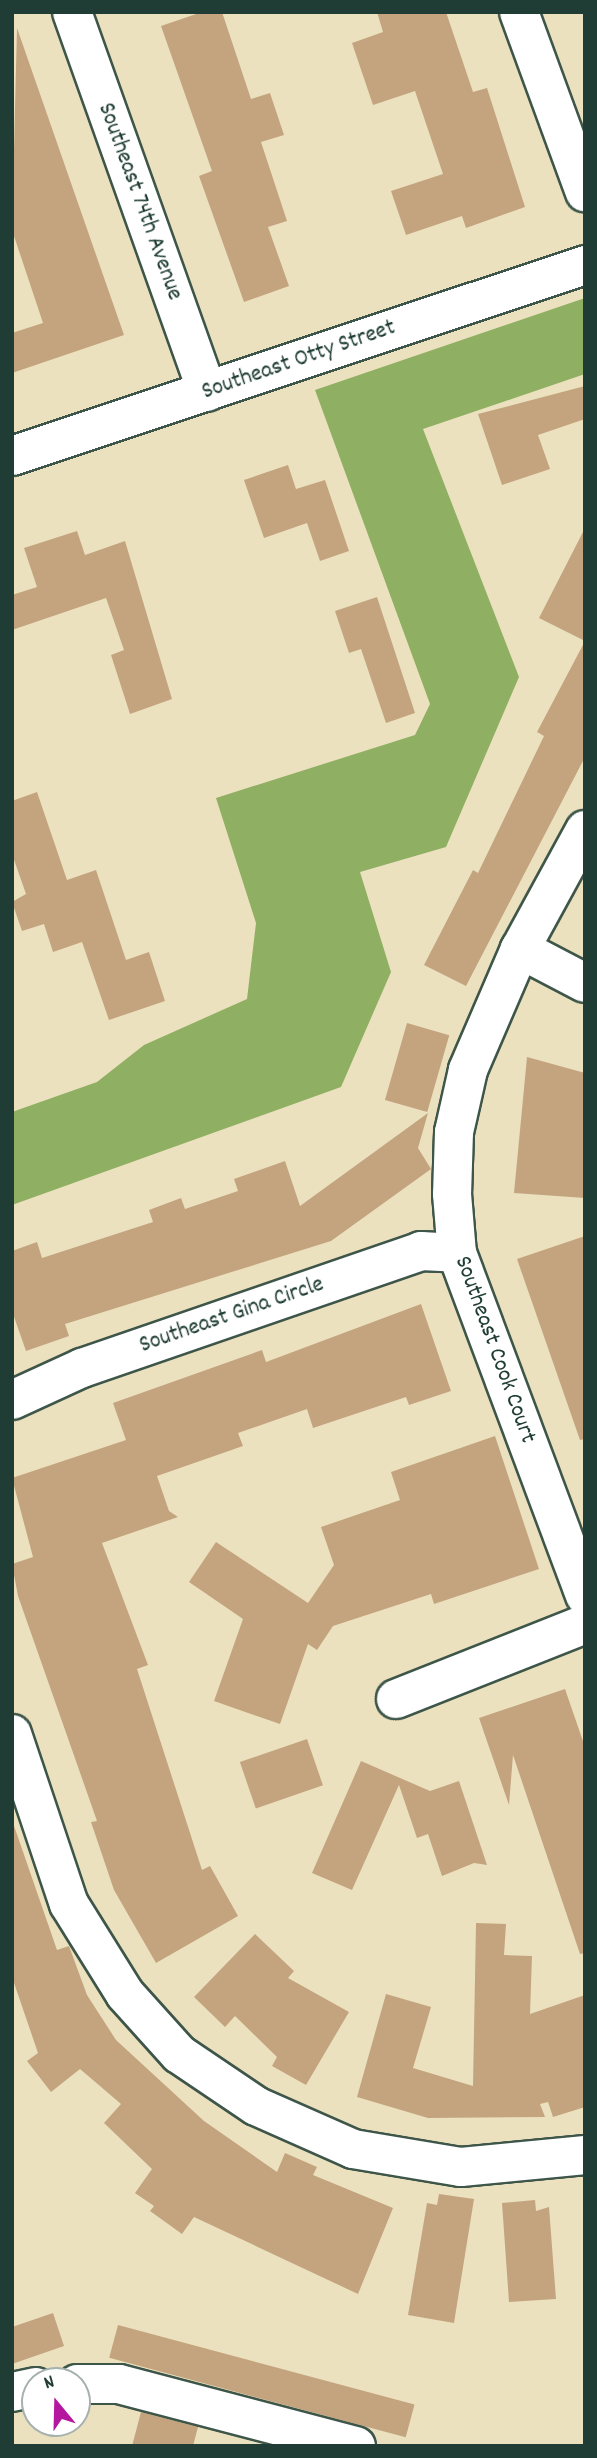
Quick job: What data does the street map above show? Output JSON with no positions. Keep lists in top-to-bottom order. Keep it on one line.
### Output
{"streets":{"street":["Southeast 74th Avenue","Southeast Otty Street","Southeast Gina Circle","Southeast Cook Court"]},"crossings":[["Southeast 74th Avenue","Southeast Otty Street"],["Southeast Gina Circle","Southeast Cook Court"]],"north":"top"}
